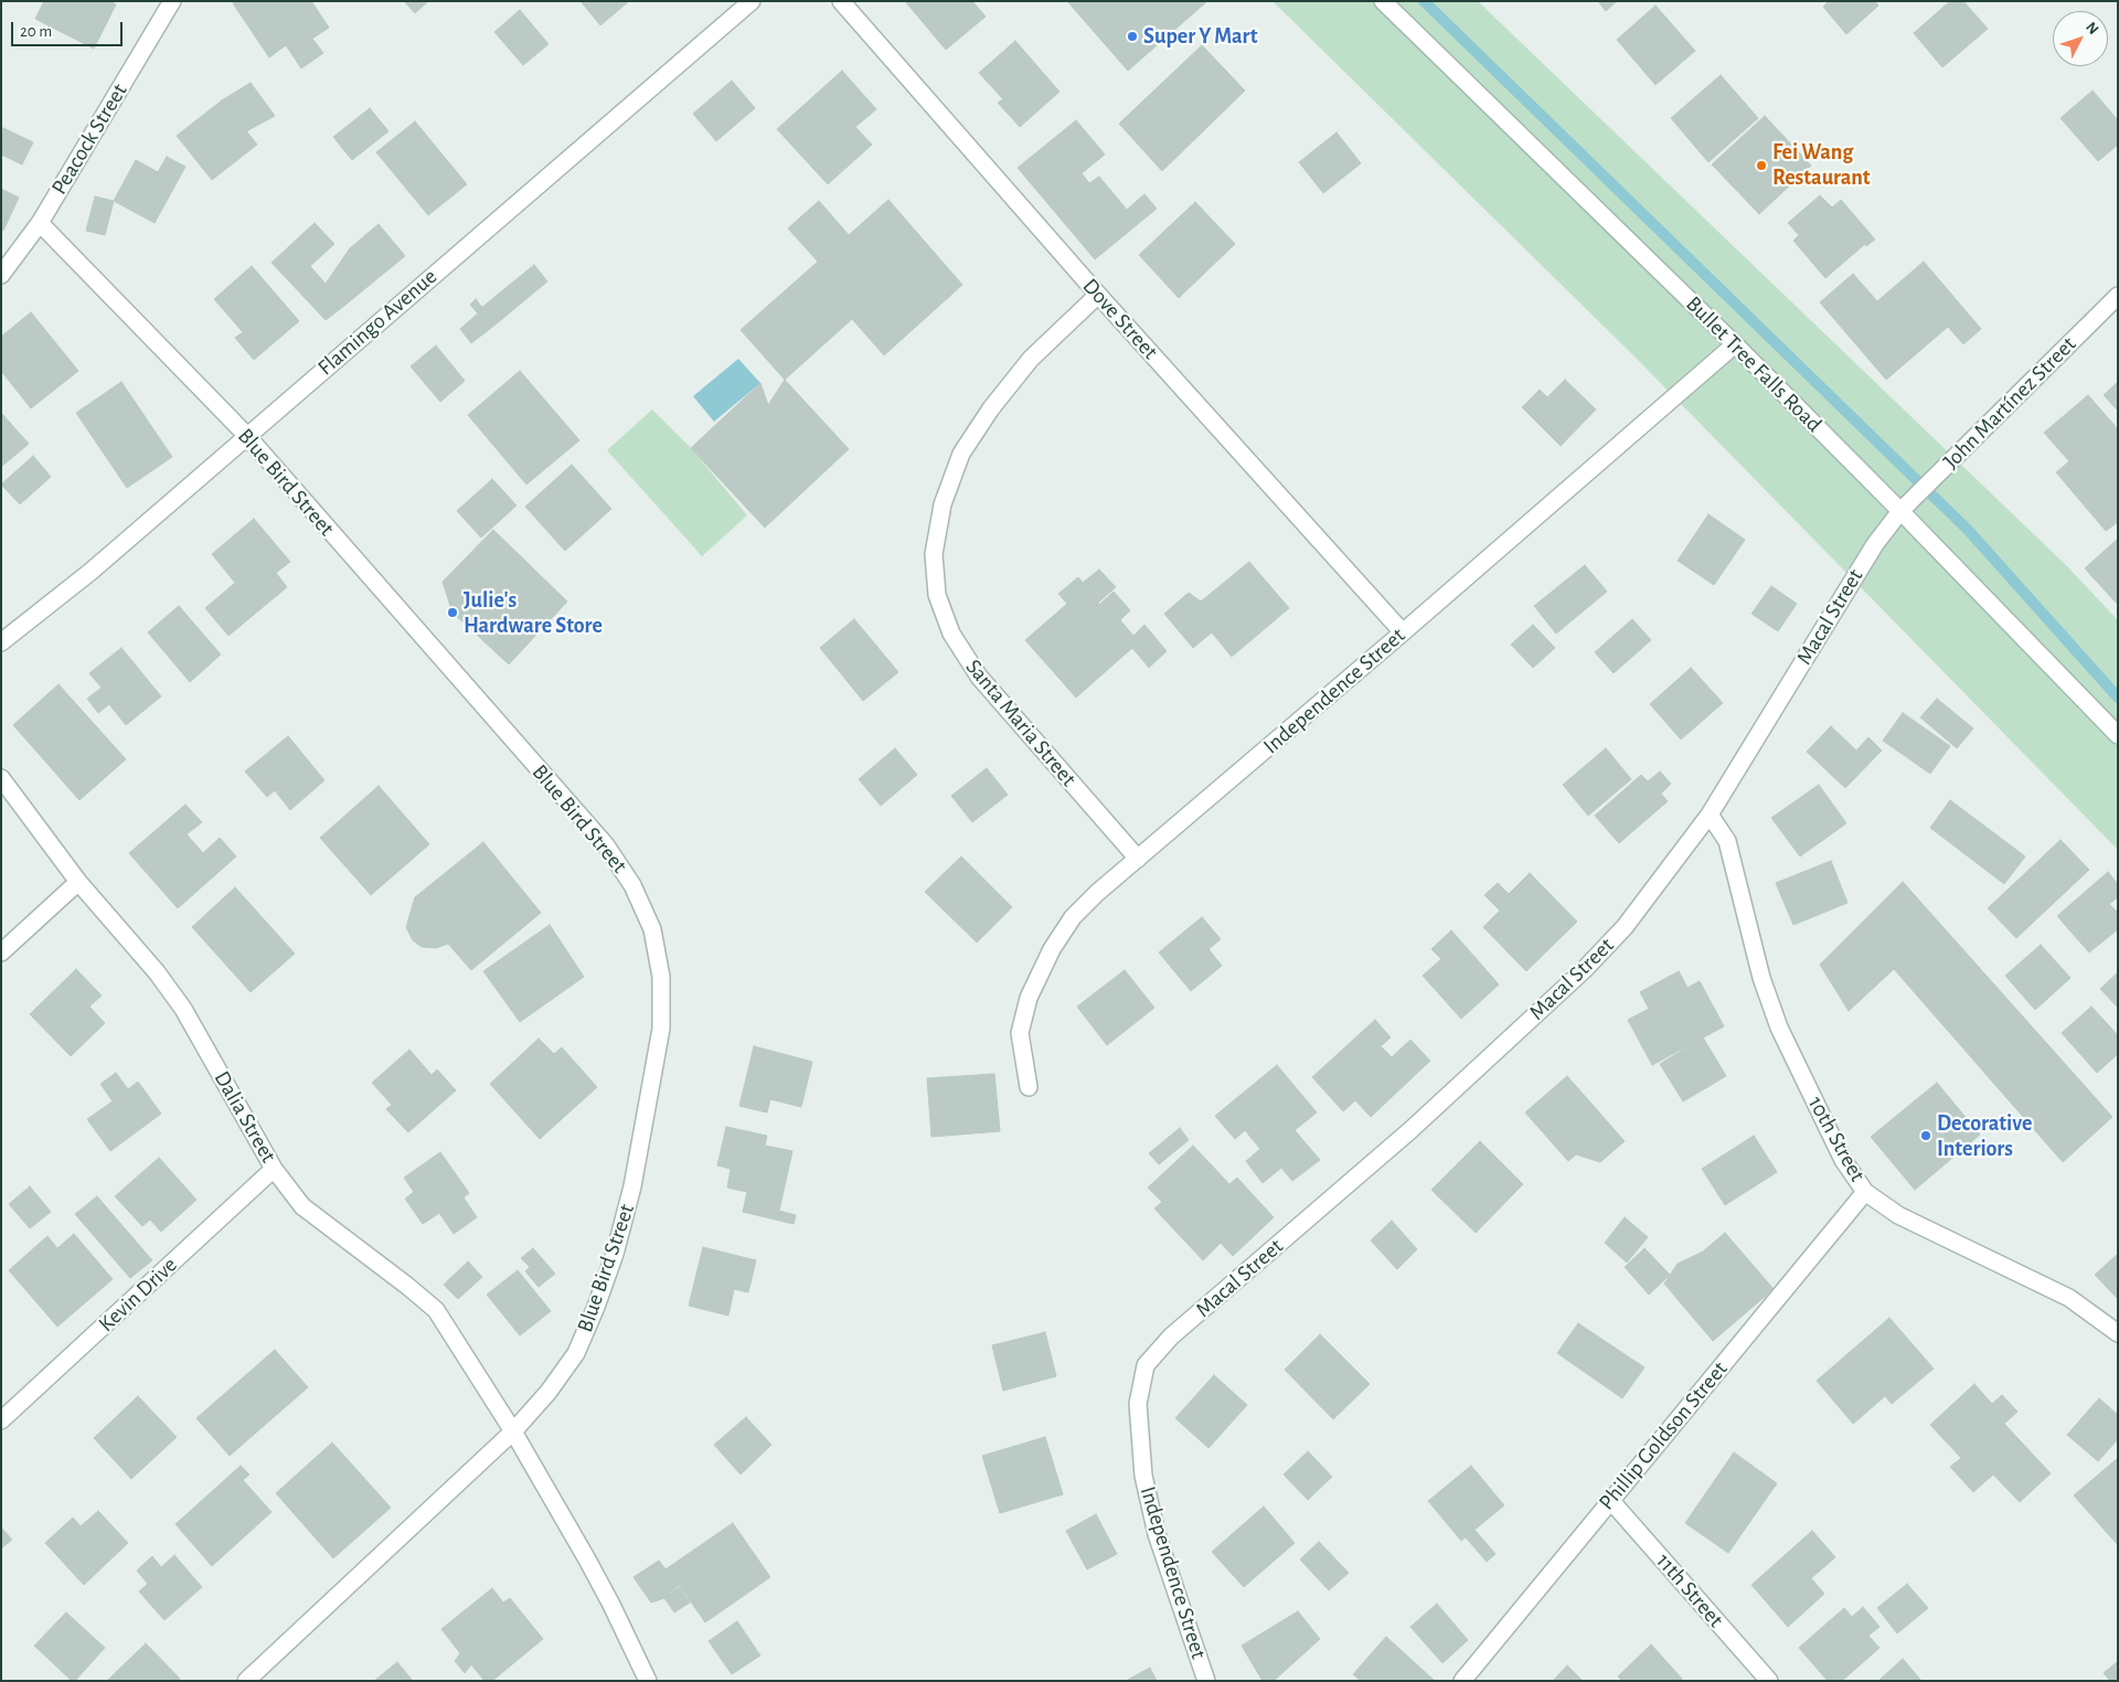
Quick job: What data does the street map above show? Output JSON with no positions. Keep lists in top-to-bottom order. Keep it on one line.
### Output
{"streets":{"street":["Peacock Street","Dove Street","Flamingo Avenue","Bullet Tree Falls Road","John Martínez Street","Blue Bird Street","Macal Street","Independence Street","Santa Maria Street","Dalia Street","10th Street","Kevin Drive","Phillip Goldson Street","11th Street"]},"crossings":[["Peacock Street","Blue Bird Street"],["Dove Street","Independence Street"],["Dove Street","Santa Maria Street"],["Flamingo Avenue","Blue Bird Street"],["Bullet Tree Falls Road","John Martínez Street"],["Bullet Tree Falls Road","Macal Street"],["Bullet Tree Falls Road","Independence Street"],["John Martínez Street","Macal Street"],["Blue Bird Street","Dalia Street"],["Macal Street","Independence Street"],["Macal Street","10th Street"],["Independence Street","Santa Maria Street"],["Dalia Street","Kevin Drive"],["10th Street","Phillip Goldson Street"],["Phillip Goldson Street","11th Street"]],"places":["Super Y Mart","Fei Wang Restaurant","Julie's Hardware Store","Decorative Interiors"],"scale_bar":"20 m","north":"top right"}
